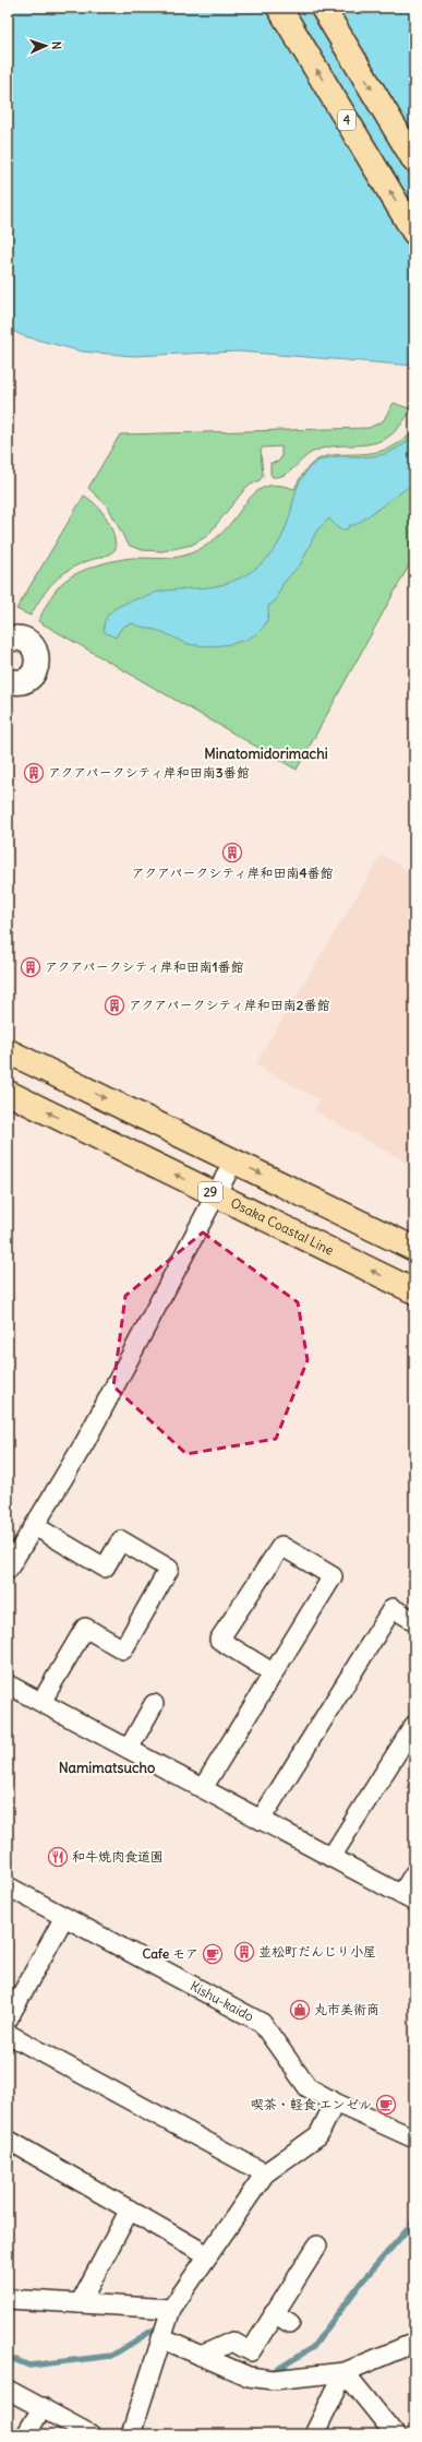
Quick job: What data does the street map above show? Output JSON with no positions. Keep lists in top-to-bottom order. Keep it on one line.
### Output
{"streets":{"main road":["4","29","Osaka Coastal Line"],"street":["Kishu-kaido"]},"districts":["Minatomidorimachi","Namimatsucho"],"places":{"building":["アクアパークシティ岸和田南3番館","アクアパークシティ岸和田南4番館","アクアパークシティ岸和田南1番館","アクアパークシティ岸和田南2番館","並松町だんじり小屋"],"restaurant":["和牛焼肉食道園"],"cafe":["Cafe モア","喫茶・軽食 エンゼル"],"shop":["丸市美術商"]},"north":"right"}
